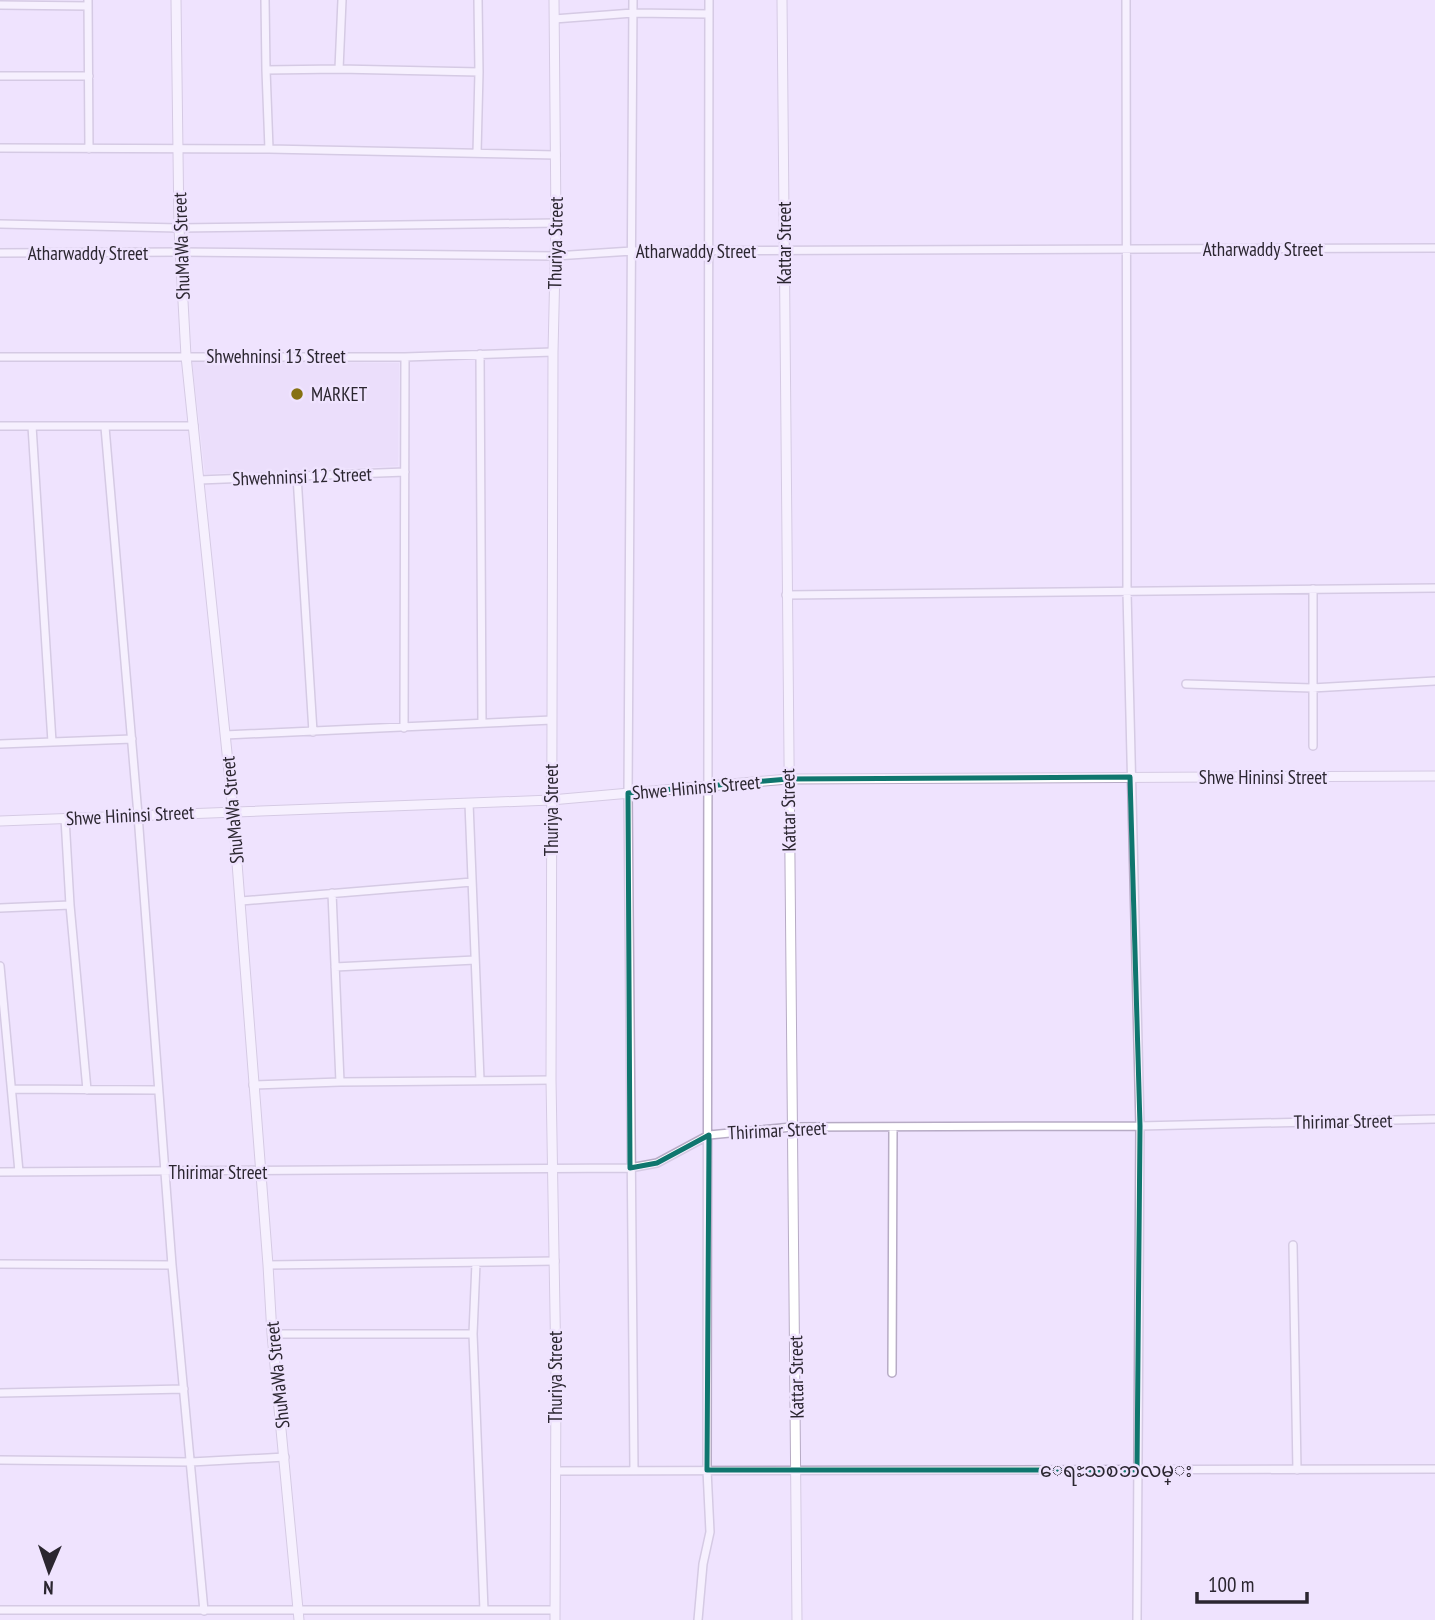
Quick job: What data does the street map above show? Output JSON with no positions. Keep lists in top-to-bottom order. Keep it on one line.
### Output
{"streets":{"street":["Thuriya Street","Kattar Street","ShuMaWa Street","Atharwaddy Street","Shwehninsi 13 Street","Shwehninsi 12 Street","Shwe Hininsi Street","Thirimar Street","ေရႊသစၥာလမ္း"]},"crossings":[["Thuriya Street","Atharwaddy Street"],["Thuriya Street","Shwehninsi 13 Street"],["Thuriya Street","Shwe Hininsi Street"],["Thuriya Street","Thirimar Street"],["Thuriya Street","ေရႊသစၥာလမ္း"],["Kattar Street","Atharwaddy Street"],["Kattar Street","Shwe Hininsi Street"],["Kattar Street","Thirimar Street"],["Kattar Street","ေရႊသစၥာလမ္း"],["ShuMaWa Street","Atharwaddy Street"],["ShuMaWa Street","Shwehninsi 13 Street"],["ShuMaWa Street","Shwehninsi 12 Street"],["ShuMaWa Street","Shwe Hininsi Street"],["ShuMaWa Street","Thirimar Street"]],"places":["MARKET"],"scale_bar":"100 m","north":"bottom"}
